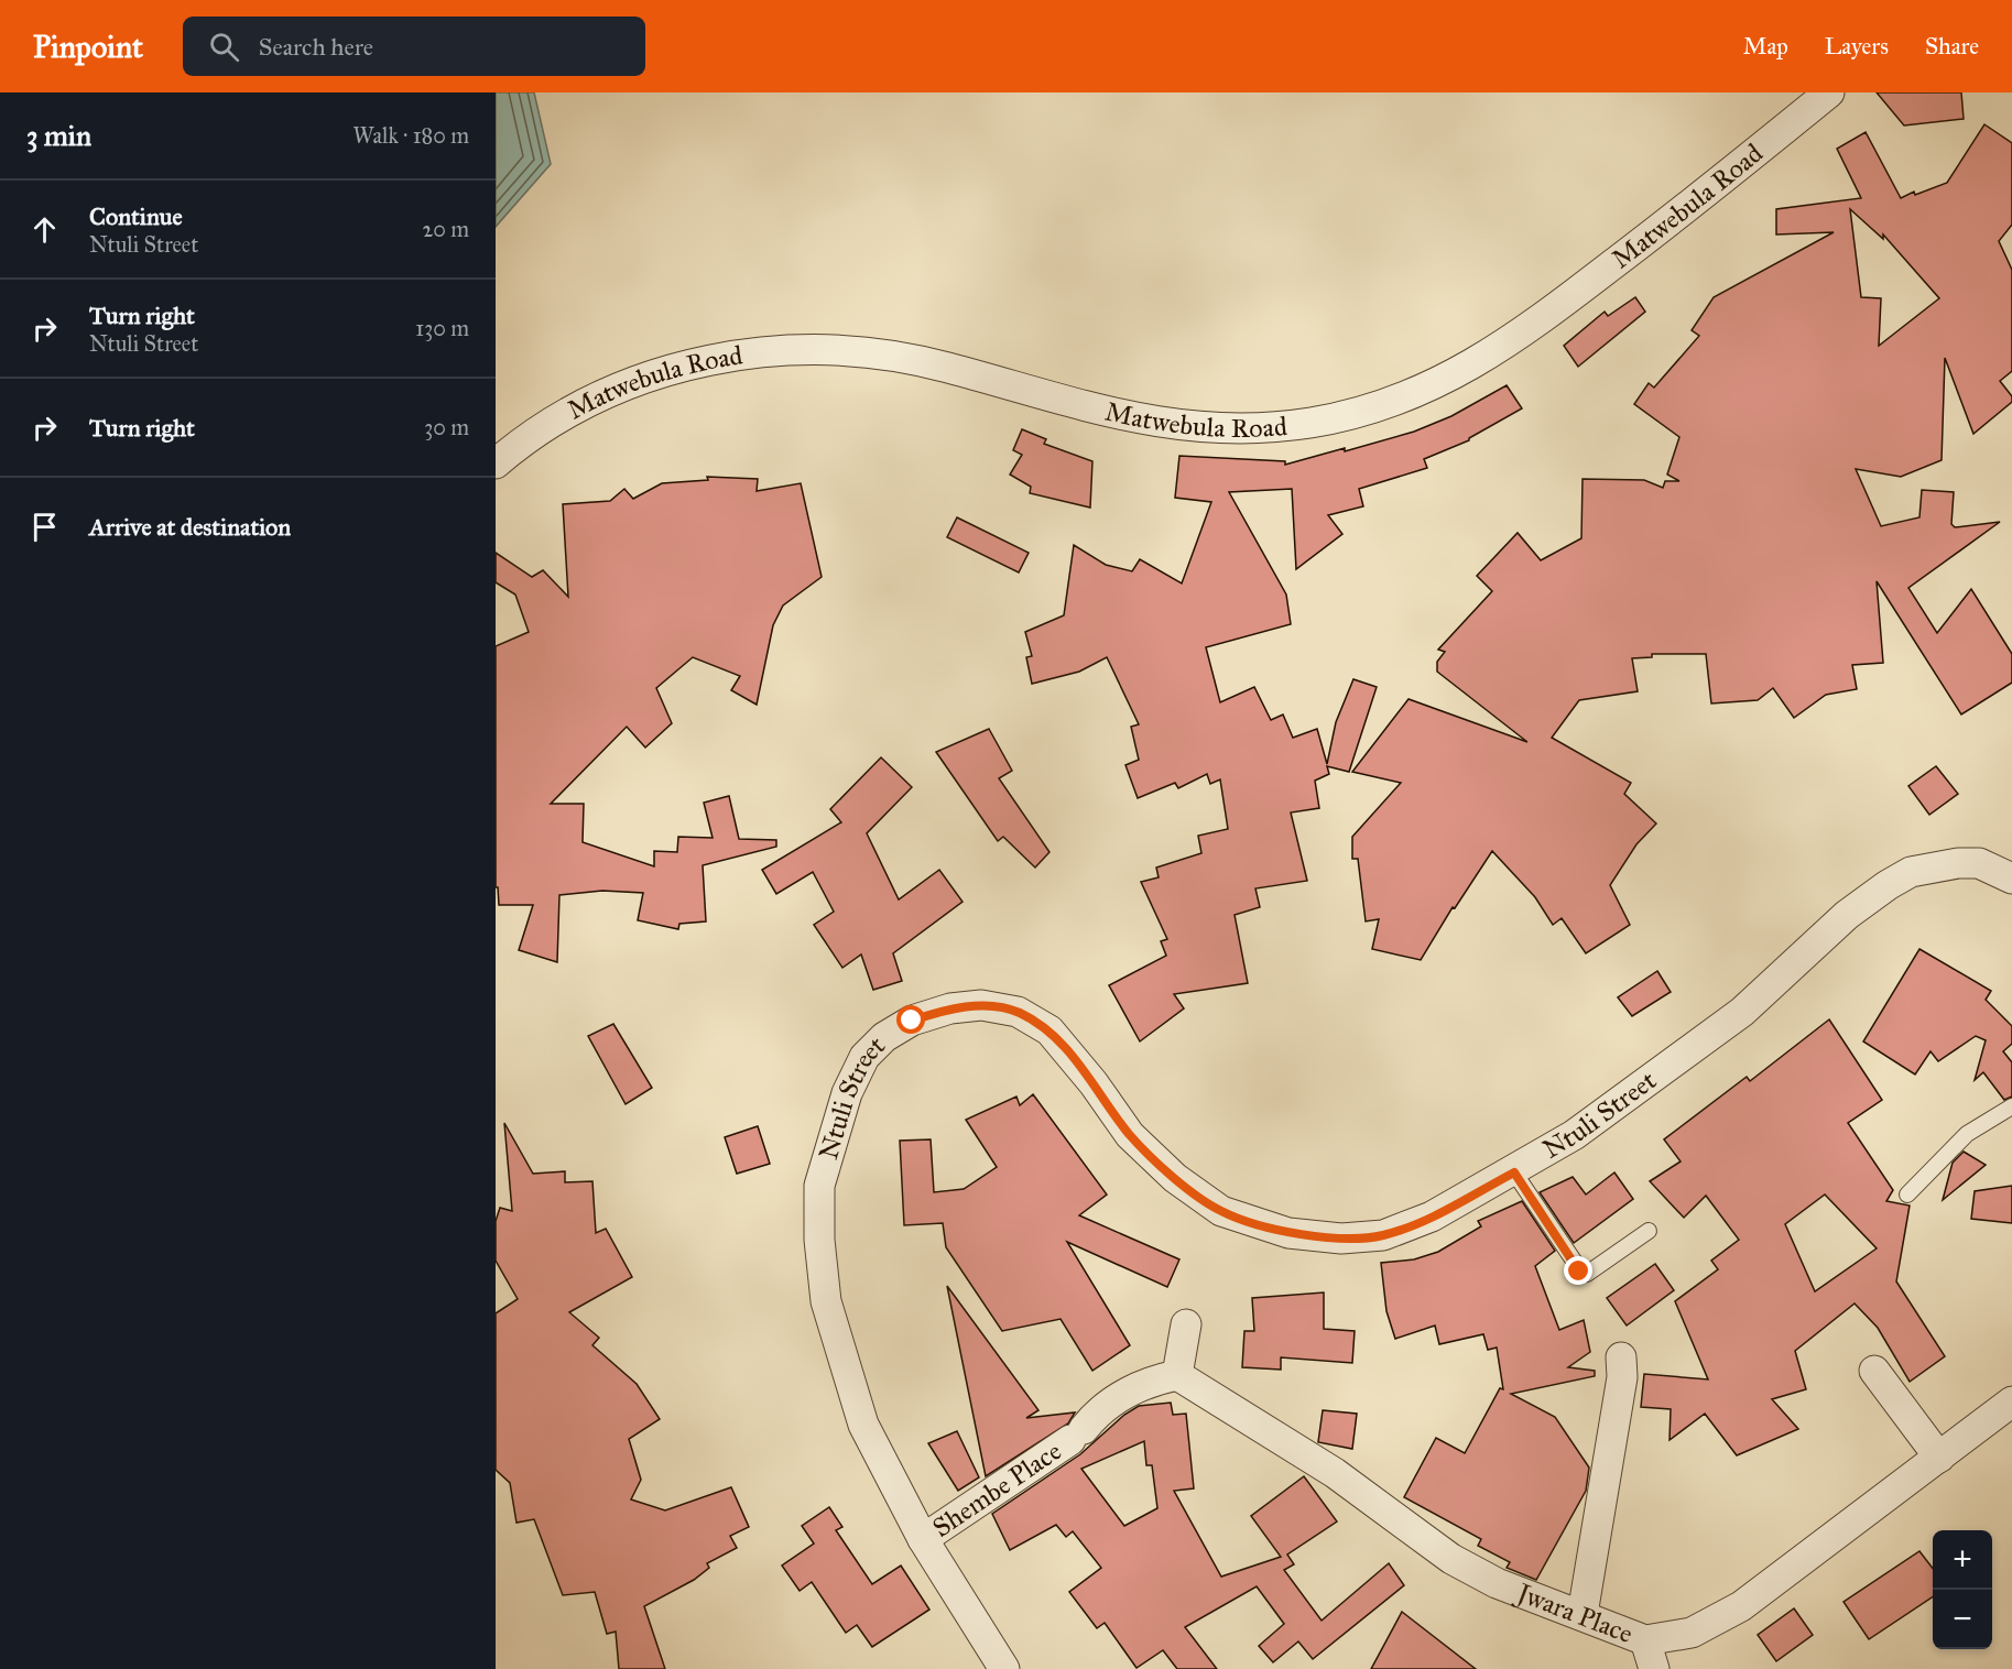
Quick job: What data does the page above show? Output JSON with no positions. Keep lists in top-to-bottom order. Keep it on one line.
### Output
{"streets":{"street":["Matwebula Road","Ntuli Street","Shembe Place","Jwara Place"]},"crossings":[["Ntuli Street","Shembe Place"],["Shembe Place","Jwara Place"]],"page":{"header":"Pinpoint","search":"Search here","nav":["Map","Layers","Share"],"heading":["3 min","Walk · 180 m"],"list":[["Continue","Ntuli Street","20 m"],["Turn right","Ntuli Street","130 m"],["Turn right","30 m"],"Arrive at destination"],"map_buttons":["+","−"]}}
